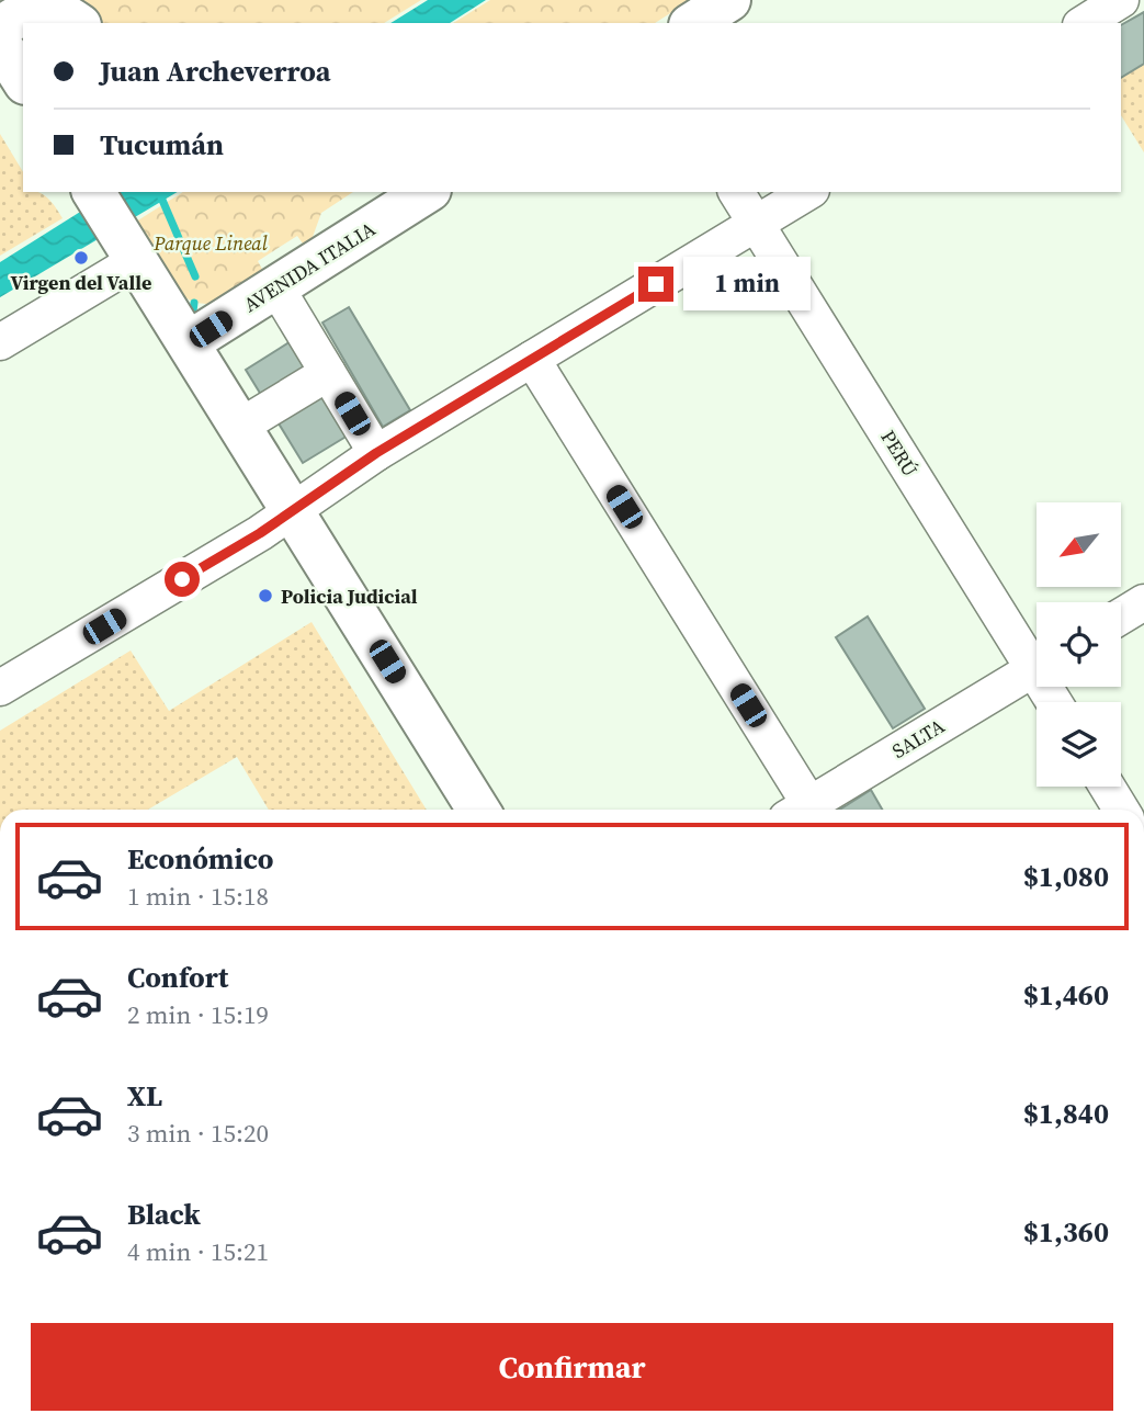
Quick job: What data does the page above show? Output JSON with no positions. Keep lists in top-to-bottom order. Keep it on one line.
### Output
{"streets":{"main road":["AVENIDA ITALIA"],"street":["PERÚ","SALTA"]},"parks":["Parque Lineal"],"places":["Virgen del Valle","Policia Judicial"],"north":"bottom left","page":{"banner":["Juan Archeverroa","Tucumán"],"bubble":"1 min","list":[{"name":"Económico","note":"1 min · 15:18","value":"$1,080"},{"name":"Confort","note":"2 min · 15:19","value":"$1,460"},{"name":"XL","note":"3 min · 15:20","value":"$1,840"},{"name":"Black","note":"4 min · 15:21","value":"$1,360"}],"buttons":"Confirmar"}}
